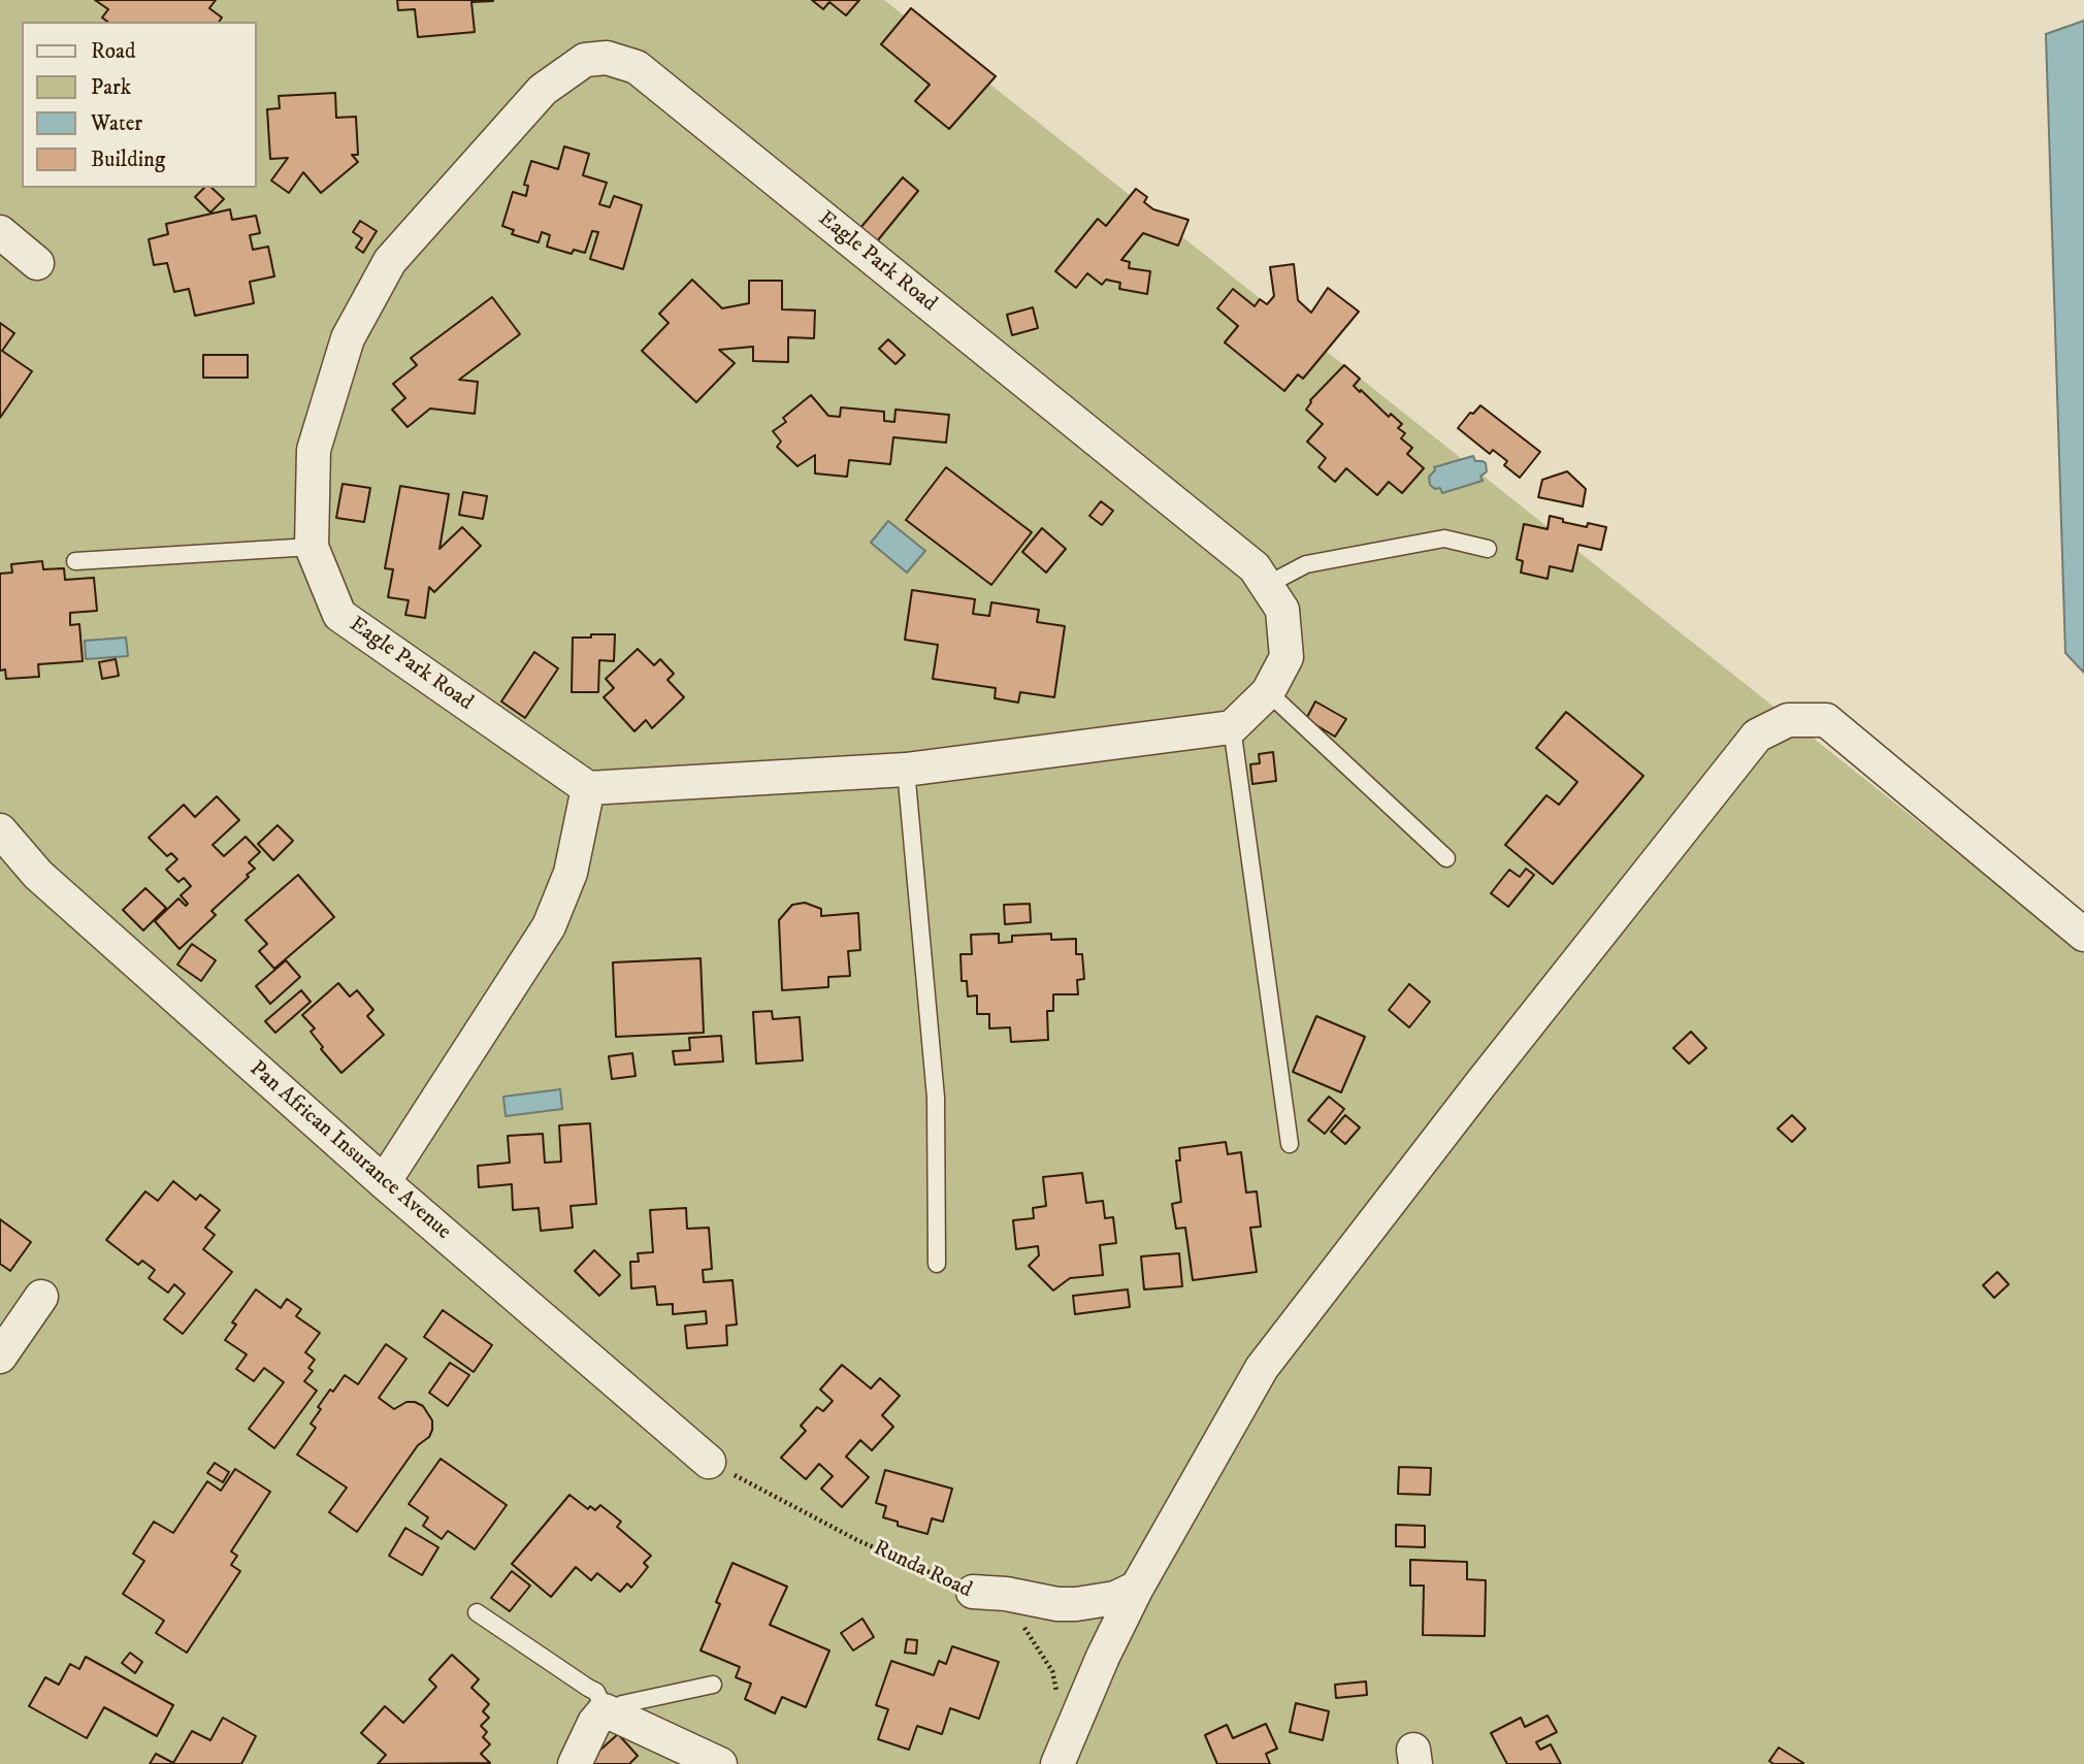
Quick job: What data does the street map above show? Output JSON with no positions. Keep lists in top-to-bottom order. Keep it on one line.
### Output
{"streets":{"street":["Eagle Park Road","Pan African Insurance Avenue"],"path":["Runda Road"]},"crossings":[["Pan African Insurance Avenue","Runda Road"]],"legend":["Road","Park","Water","Building"]}
